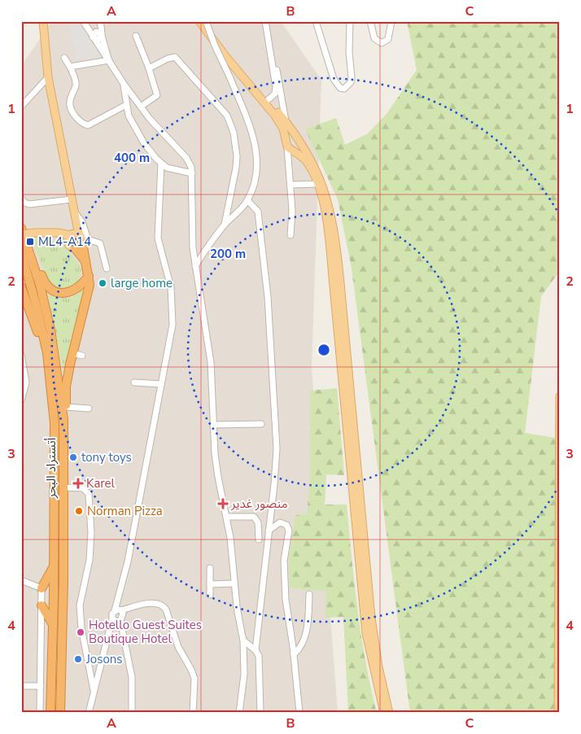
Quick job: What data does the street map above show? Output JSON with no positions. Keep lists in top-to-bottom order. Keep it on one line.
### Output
{"streets":{"highway":["أتستراد البحر"]},"places":{"transit":["ML4-A14"],"other":["large home","tony toys","Norman Pizza","Hotello Guest Suites Boutique Hotel","Josons"],"health":["Karel","منصور غدير"]},"grid":{"columns":["A","B","C"],"rows":["1","2","3","4"]},"rings":["400 m","200 m"]}
